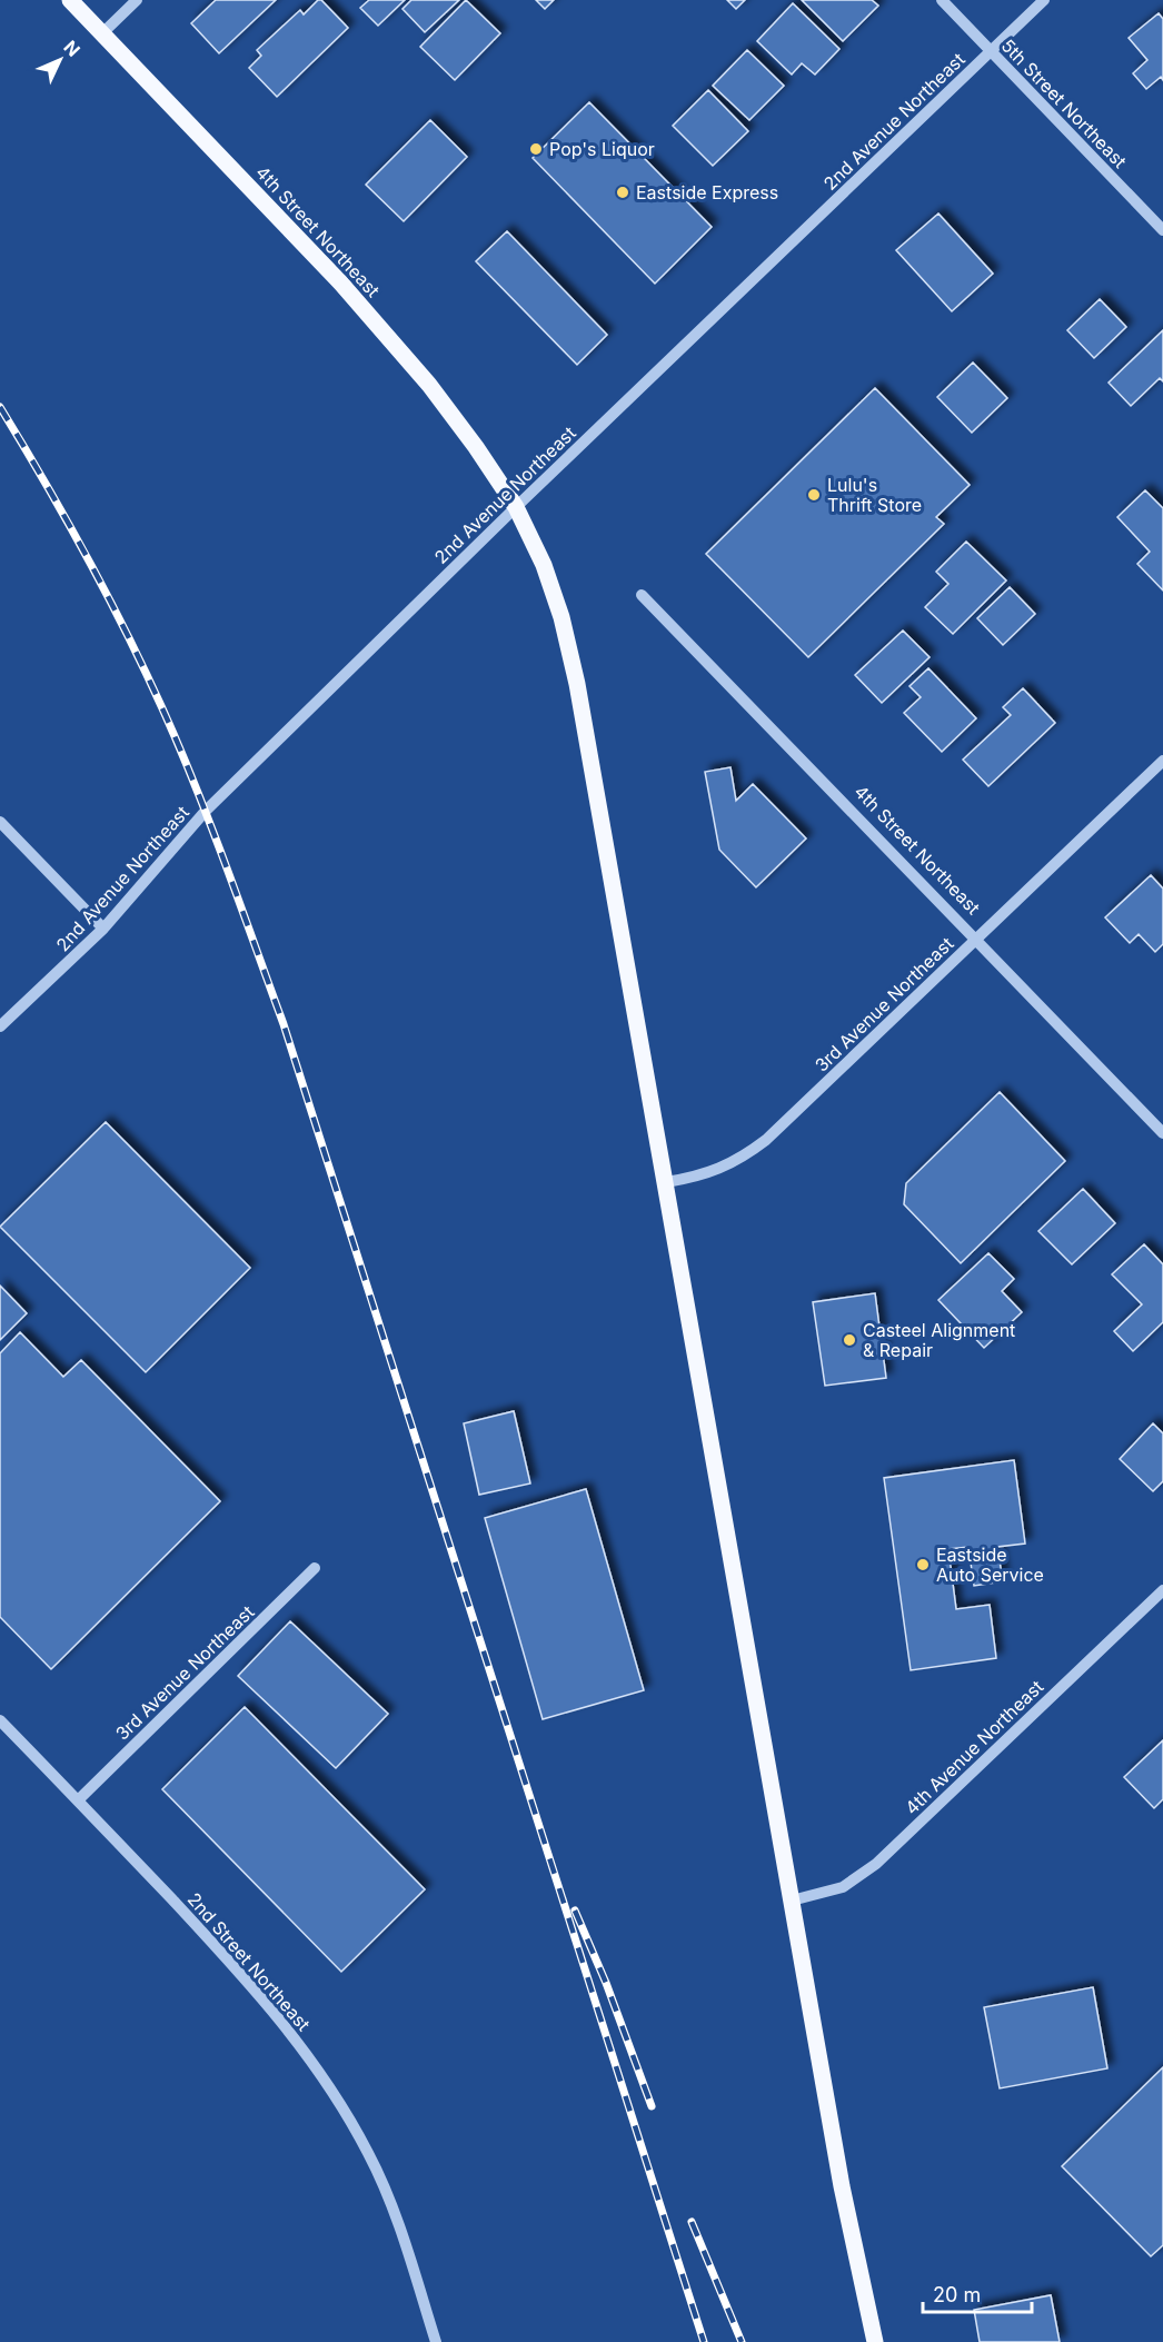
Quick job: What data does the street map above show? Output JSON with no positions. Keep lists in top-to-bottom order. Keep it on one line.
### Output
{"streets":{"main road":["4th Street Northeast"],"street":["5th Street Northeast","2nd Avenue Northeast","3rd Avenue Northeast","4th Avenue Northeast","2nd Street Northeast"]},"crossings":[["5th Street Northeast","2nd Avenue Northeast"],["2nd Avenue Northeast","4th Street Northeast"],["4th Street Northeast","3rd Avenue Northeast"],["4th Street Northeast","4th Avenue Northeast"],["3rd Avenue Northeast","2nd Street Northeast"]],"places":["Pop's Liquor","Eastside Express","Lulu's Thrift Store","Casteel Alignment & Repair","Eastside Auto Service"],"scale_bar":"20 m","north":"top right"}
